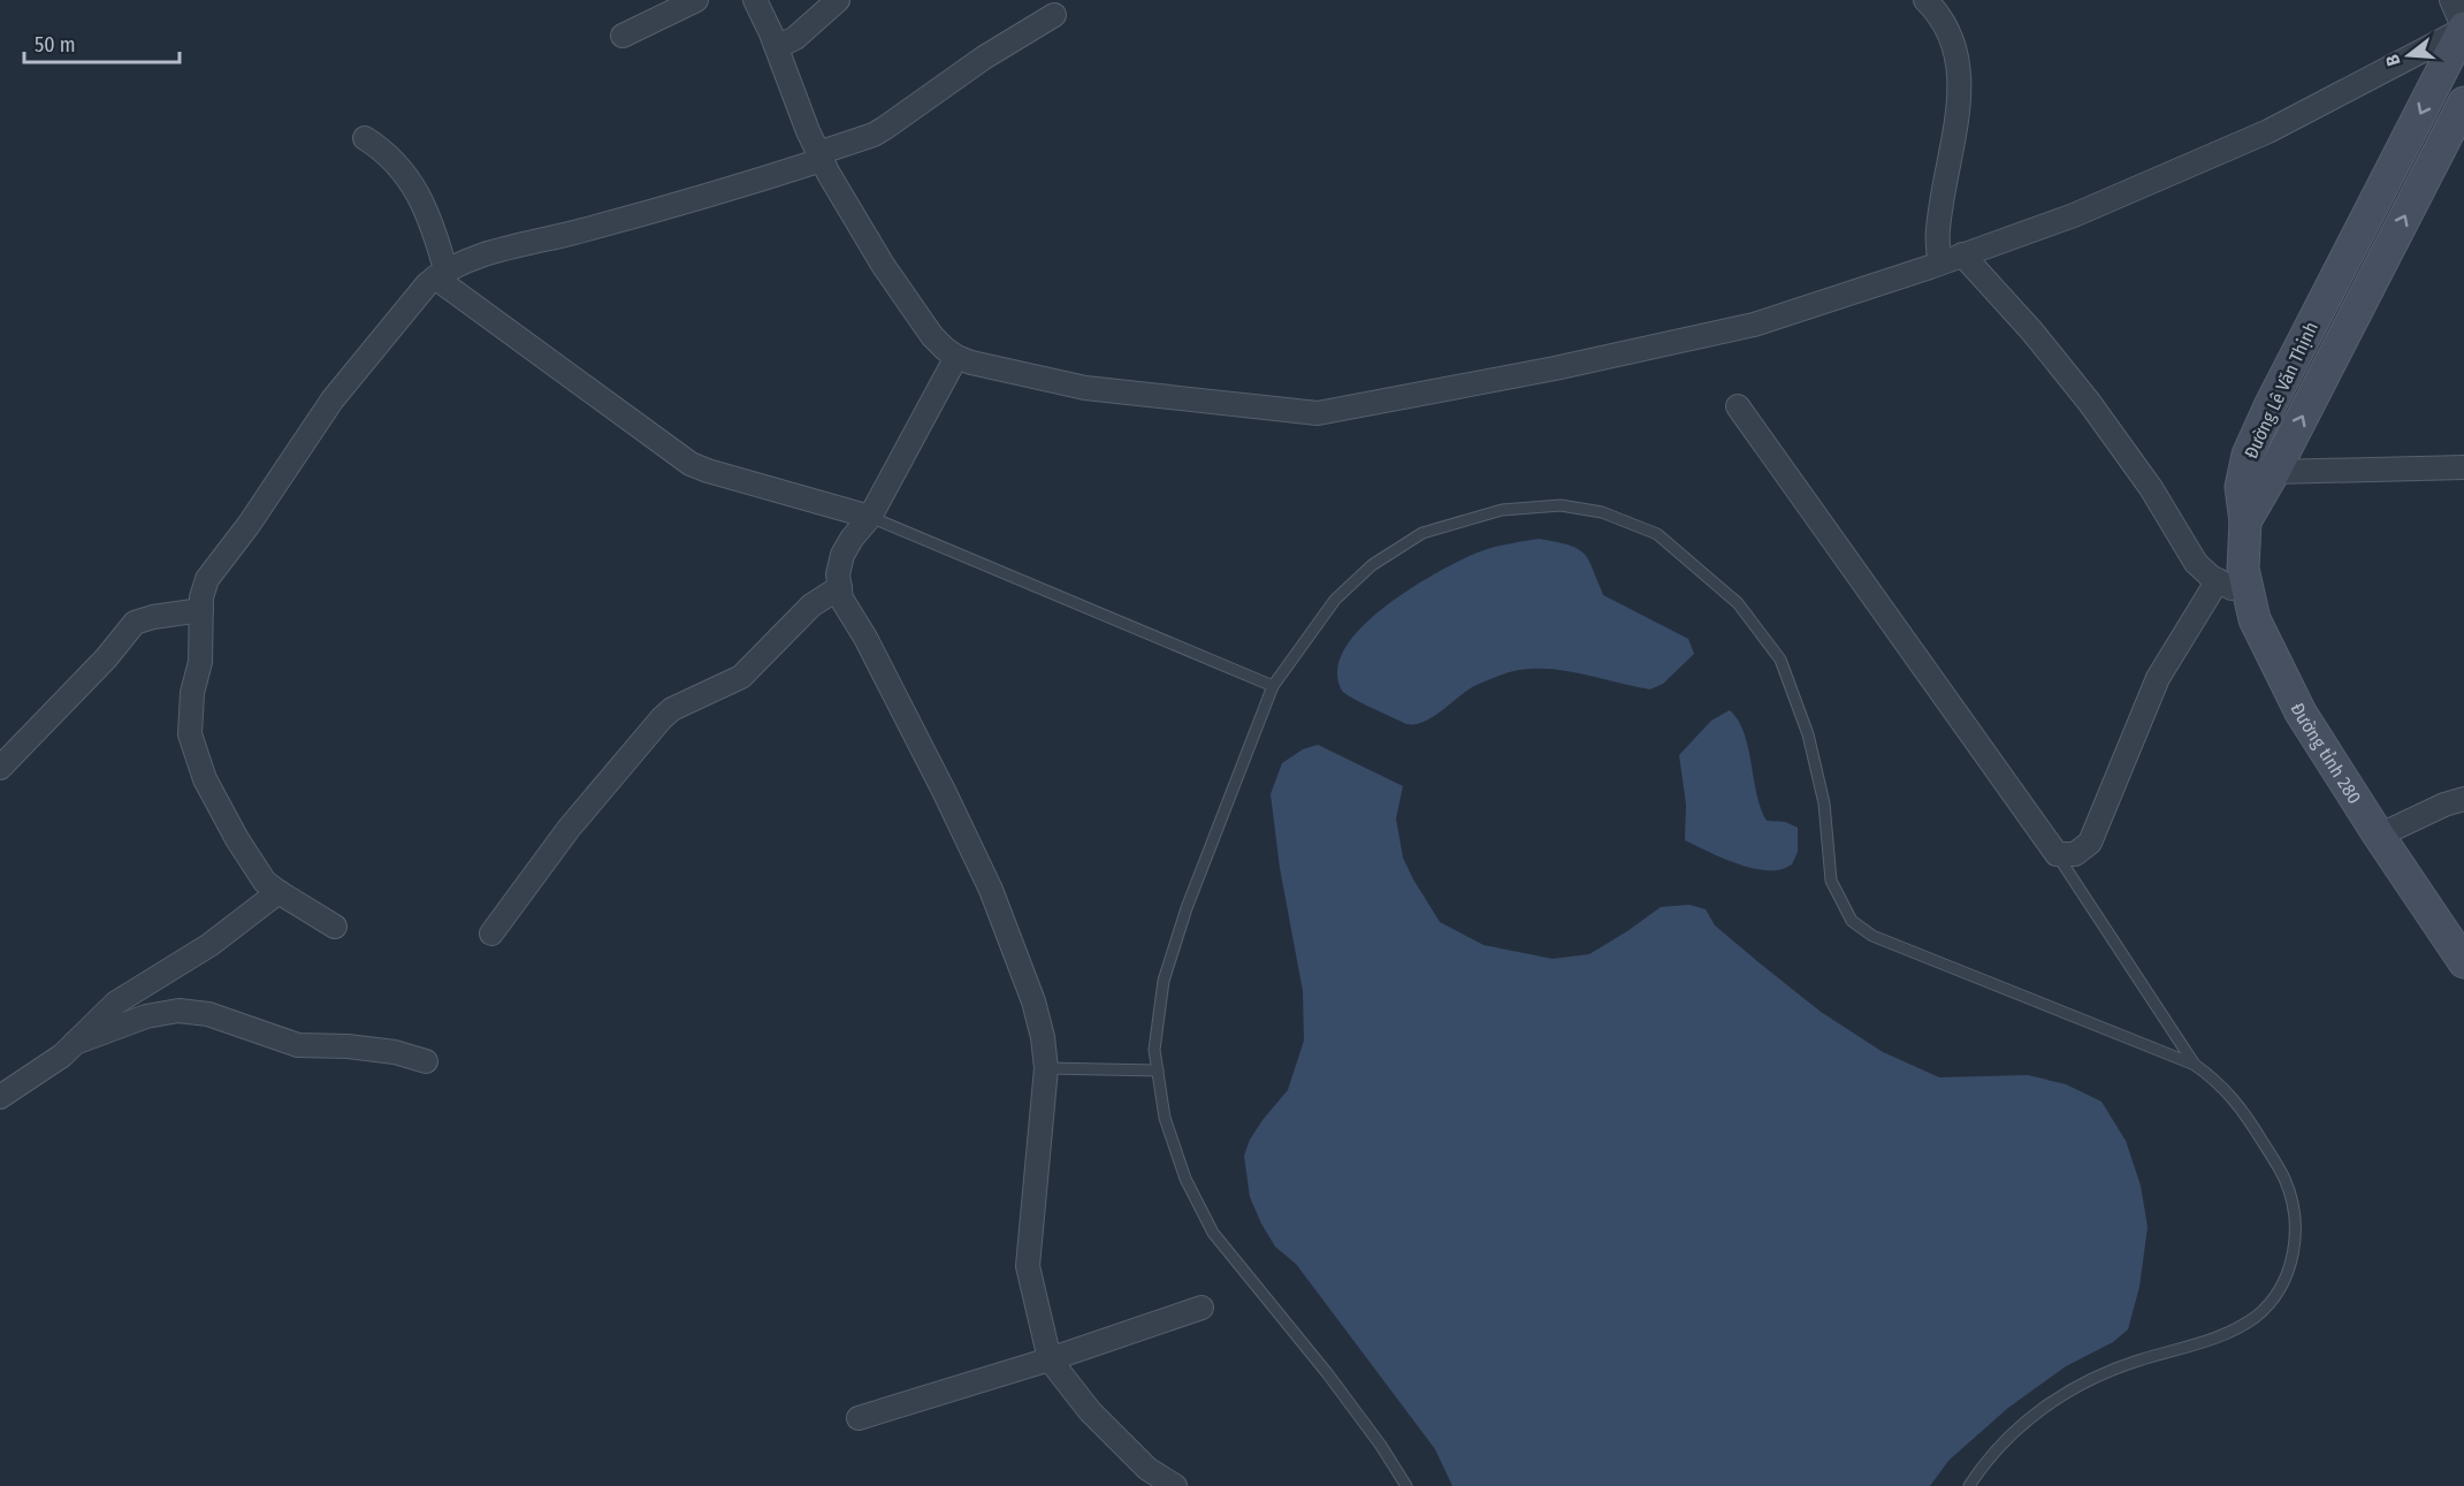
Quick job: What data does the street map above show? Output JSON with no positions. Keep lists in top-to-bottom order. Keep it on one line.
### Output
{"streets":{"main road":["Đường Lê Văn Thịnh","Đường tỉnh 280"]},"crossings":[["Đường Lê Văn Thịnh","Đường tỉnh 280"]],"scale_bar":"50 m","north":"left"}
